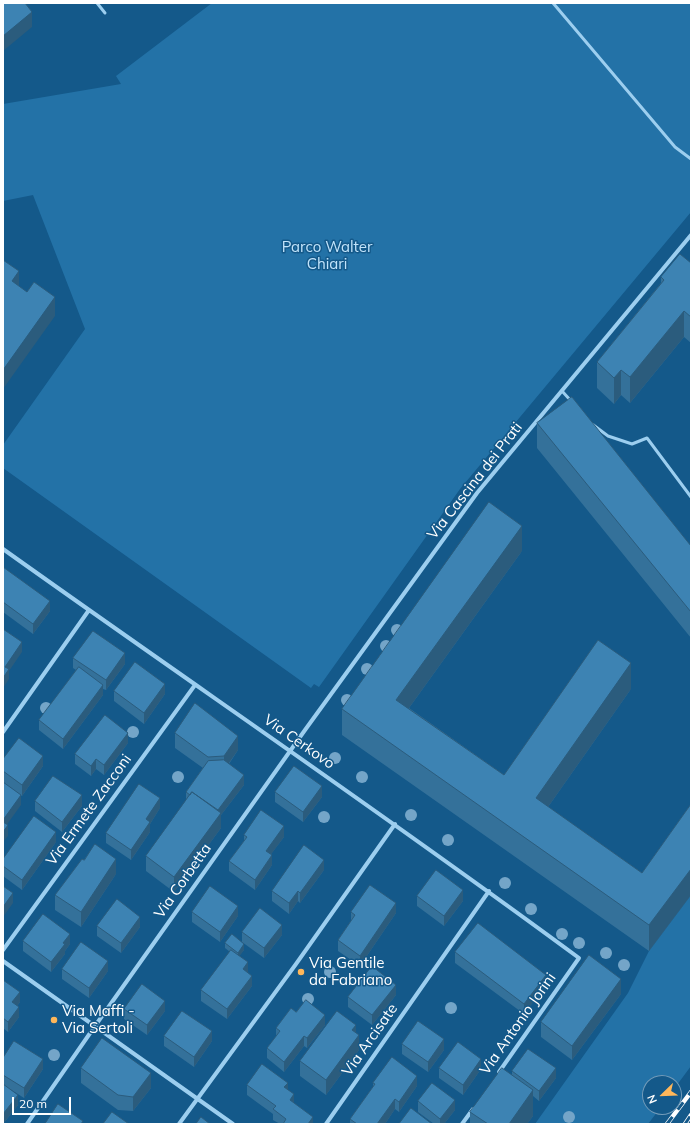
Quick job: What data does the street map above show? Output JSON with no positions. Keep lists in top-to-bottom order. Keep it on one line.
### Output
{"streets":{"street":["Via Cascina dei Prati","Via Cerkovo","Via Ermete Zacconi","Via Corbetta","Via Antonio Jorini","Via Arcisate"]},"crossings":[["Via Cascina dei Prati","Via Cerkovo"],["Via Cascina dei Prati","Via Corbetta"],["Via Cerkovo","Via Ermete Zacconi"],["Via Cerkovo","Via Corbetta"],["Via Cerkovo","Via Antonio Jorini"],["Via Cerkovo","Via Arcisate"]],"parks":["Parco Walter Chiari"],"places":["Via Gentile da Fabriano","Via Maffi - Via Sertoli"],"scale_bar":"20 m","north":"bottom left"}
